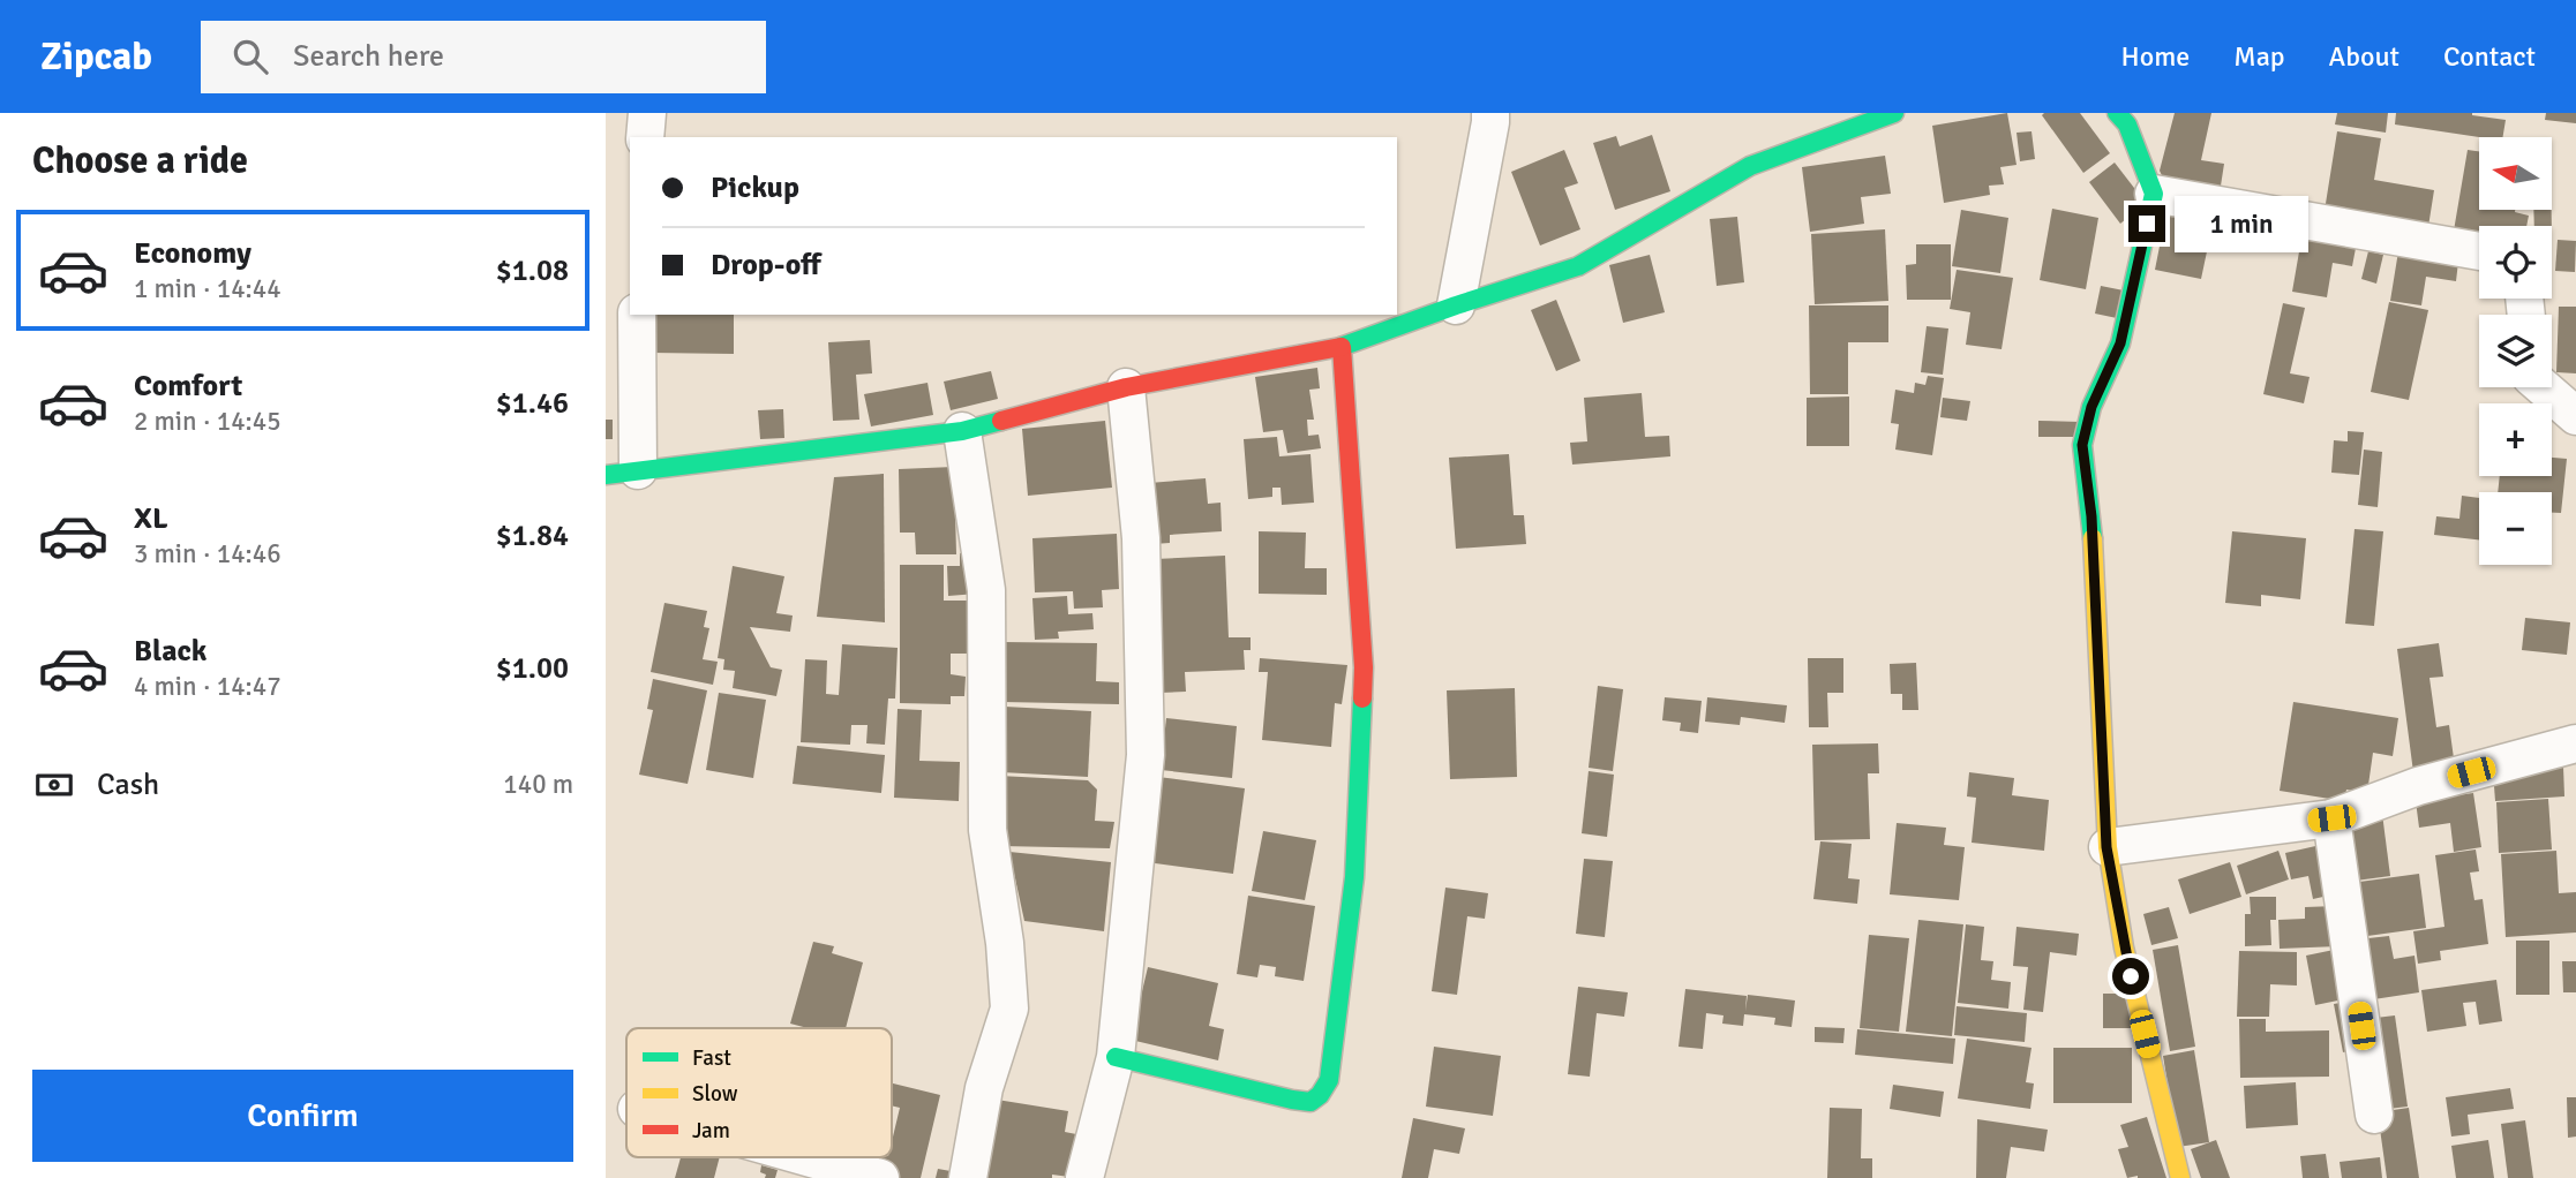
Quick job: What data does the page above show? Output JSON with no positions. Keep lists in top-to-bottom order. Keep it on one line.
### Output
{"legend":["Fast","Slow","Jam"],"north":"left","page":{"header":"Zipcab","search":"Search here","nav":["Home","Map","About","Contact"],"heading":"Choose a ride","map_buttons":["+","−"],"banner":["Pickup","Drop-off"],"bubble":"1 min","list":[{"name":"Economy","note":"1 min · 14:44","value":"$1.08"},{"name":"Comfort","note":"2 min · 14:45","value":"$1.46"},{"name":"XL","note":"3 min · 14:46","value":"$1.84"},{"name":"Black","note":"4 min · 14:47","value":"$1.00"}],"pay":["Cash","140 m"],"buttons":"Confirm"}}
